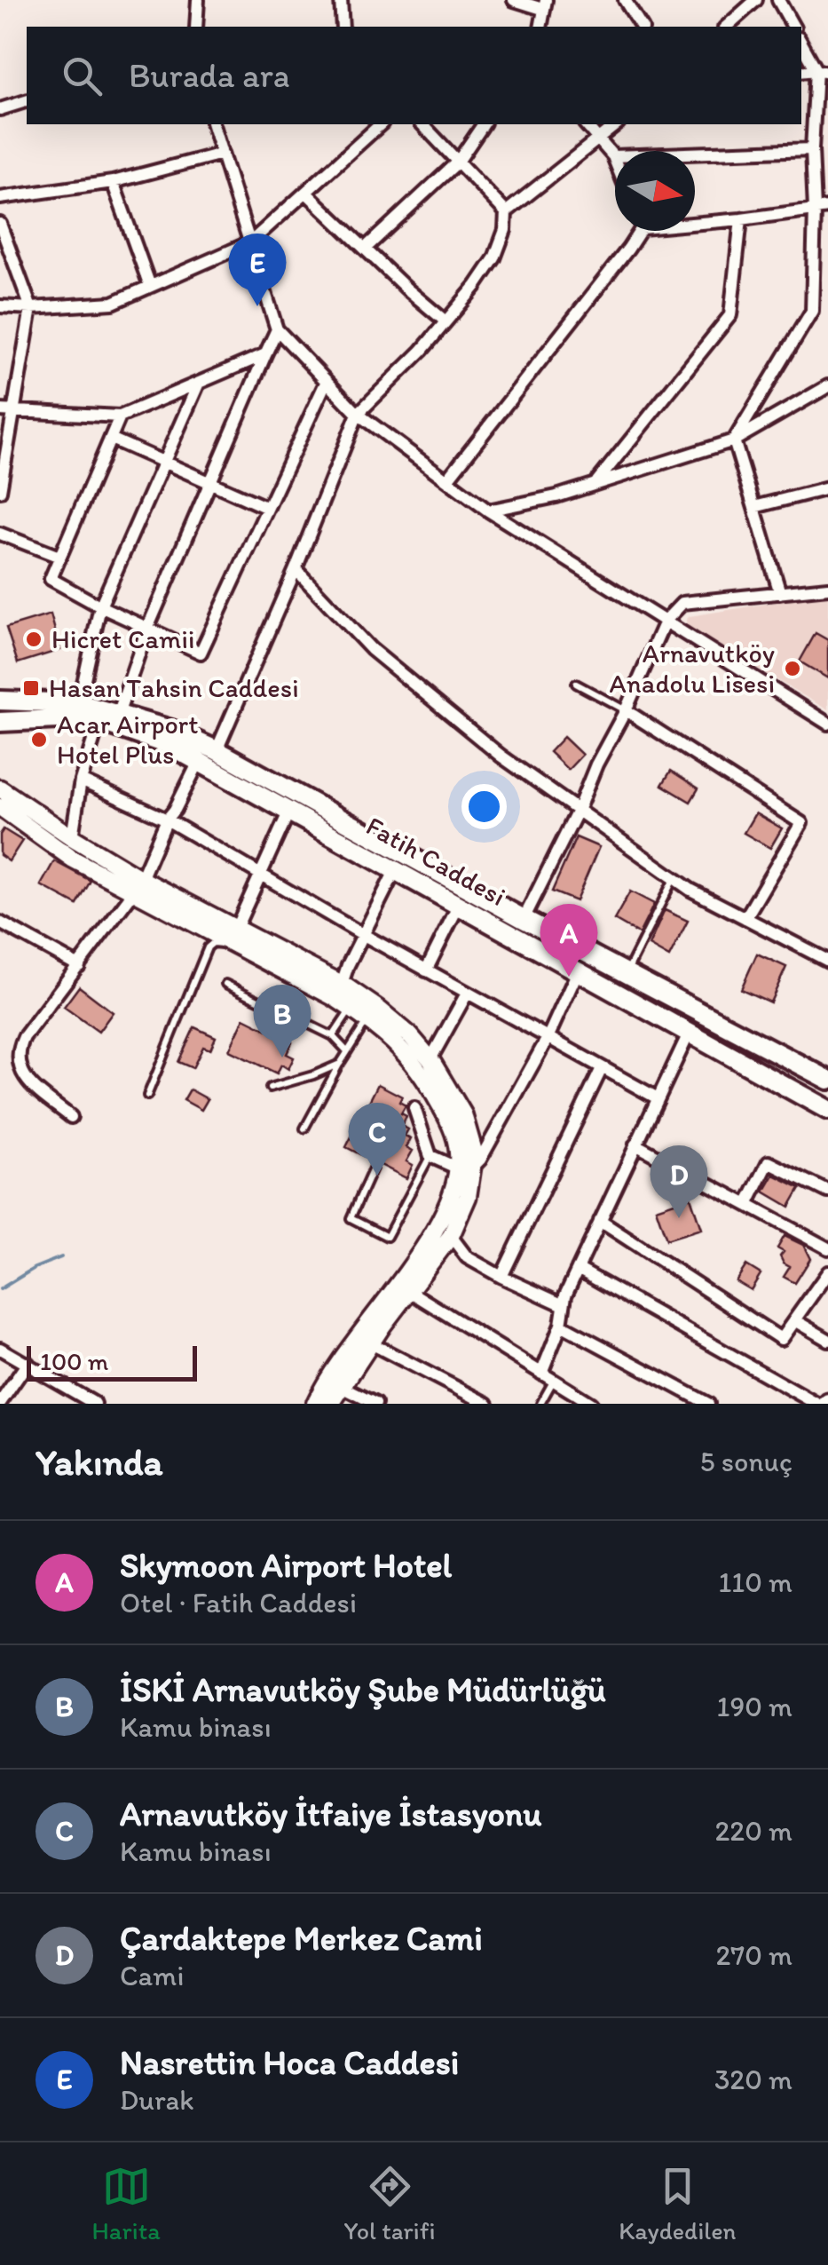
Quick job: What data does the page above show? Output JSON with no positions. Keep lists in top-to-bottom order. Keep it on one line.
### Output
{"streets":{"main road":["Fatih Caddesi"]},"places":{"other":["Hicret Camii","Arnavutköy Anadolu Lisesi","Acar Airport Hotel Plus"],"transit":["Hasan Tahsin Caddesi"]},"scale_bar":"100 m","north":"right","page":{"search":"Burada ara","pins":["E","A","B","C","D"],"scale":"100 m","heading":["Yakında","5 sonuç"],"list":[{"mark":"A","name":"Skymoon Airport Hotel","note":"Otel · Fatih Caddesi","value":"110 m"},{"mark":"B","name":"İSKİ Arnavutköy Şube Müdürlüğü","note":"Kamu binası","value":"190 m"},{"mark":"C","name":"Arnavutköy İtfaiye İstasyonu","note":"Kamu binası","value":"220 m"},{"mark":"D","name":"Çardaktepe Merkez Cami","note":"Cami","value":"270 m"},{"mark":"E","name":"Nasrettin Hoca Caddesi","note":"Durak","value":"320 m"}],"nav":["Harita","Yol tarifi","Kaydedilen"]}}
